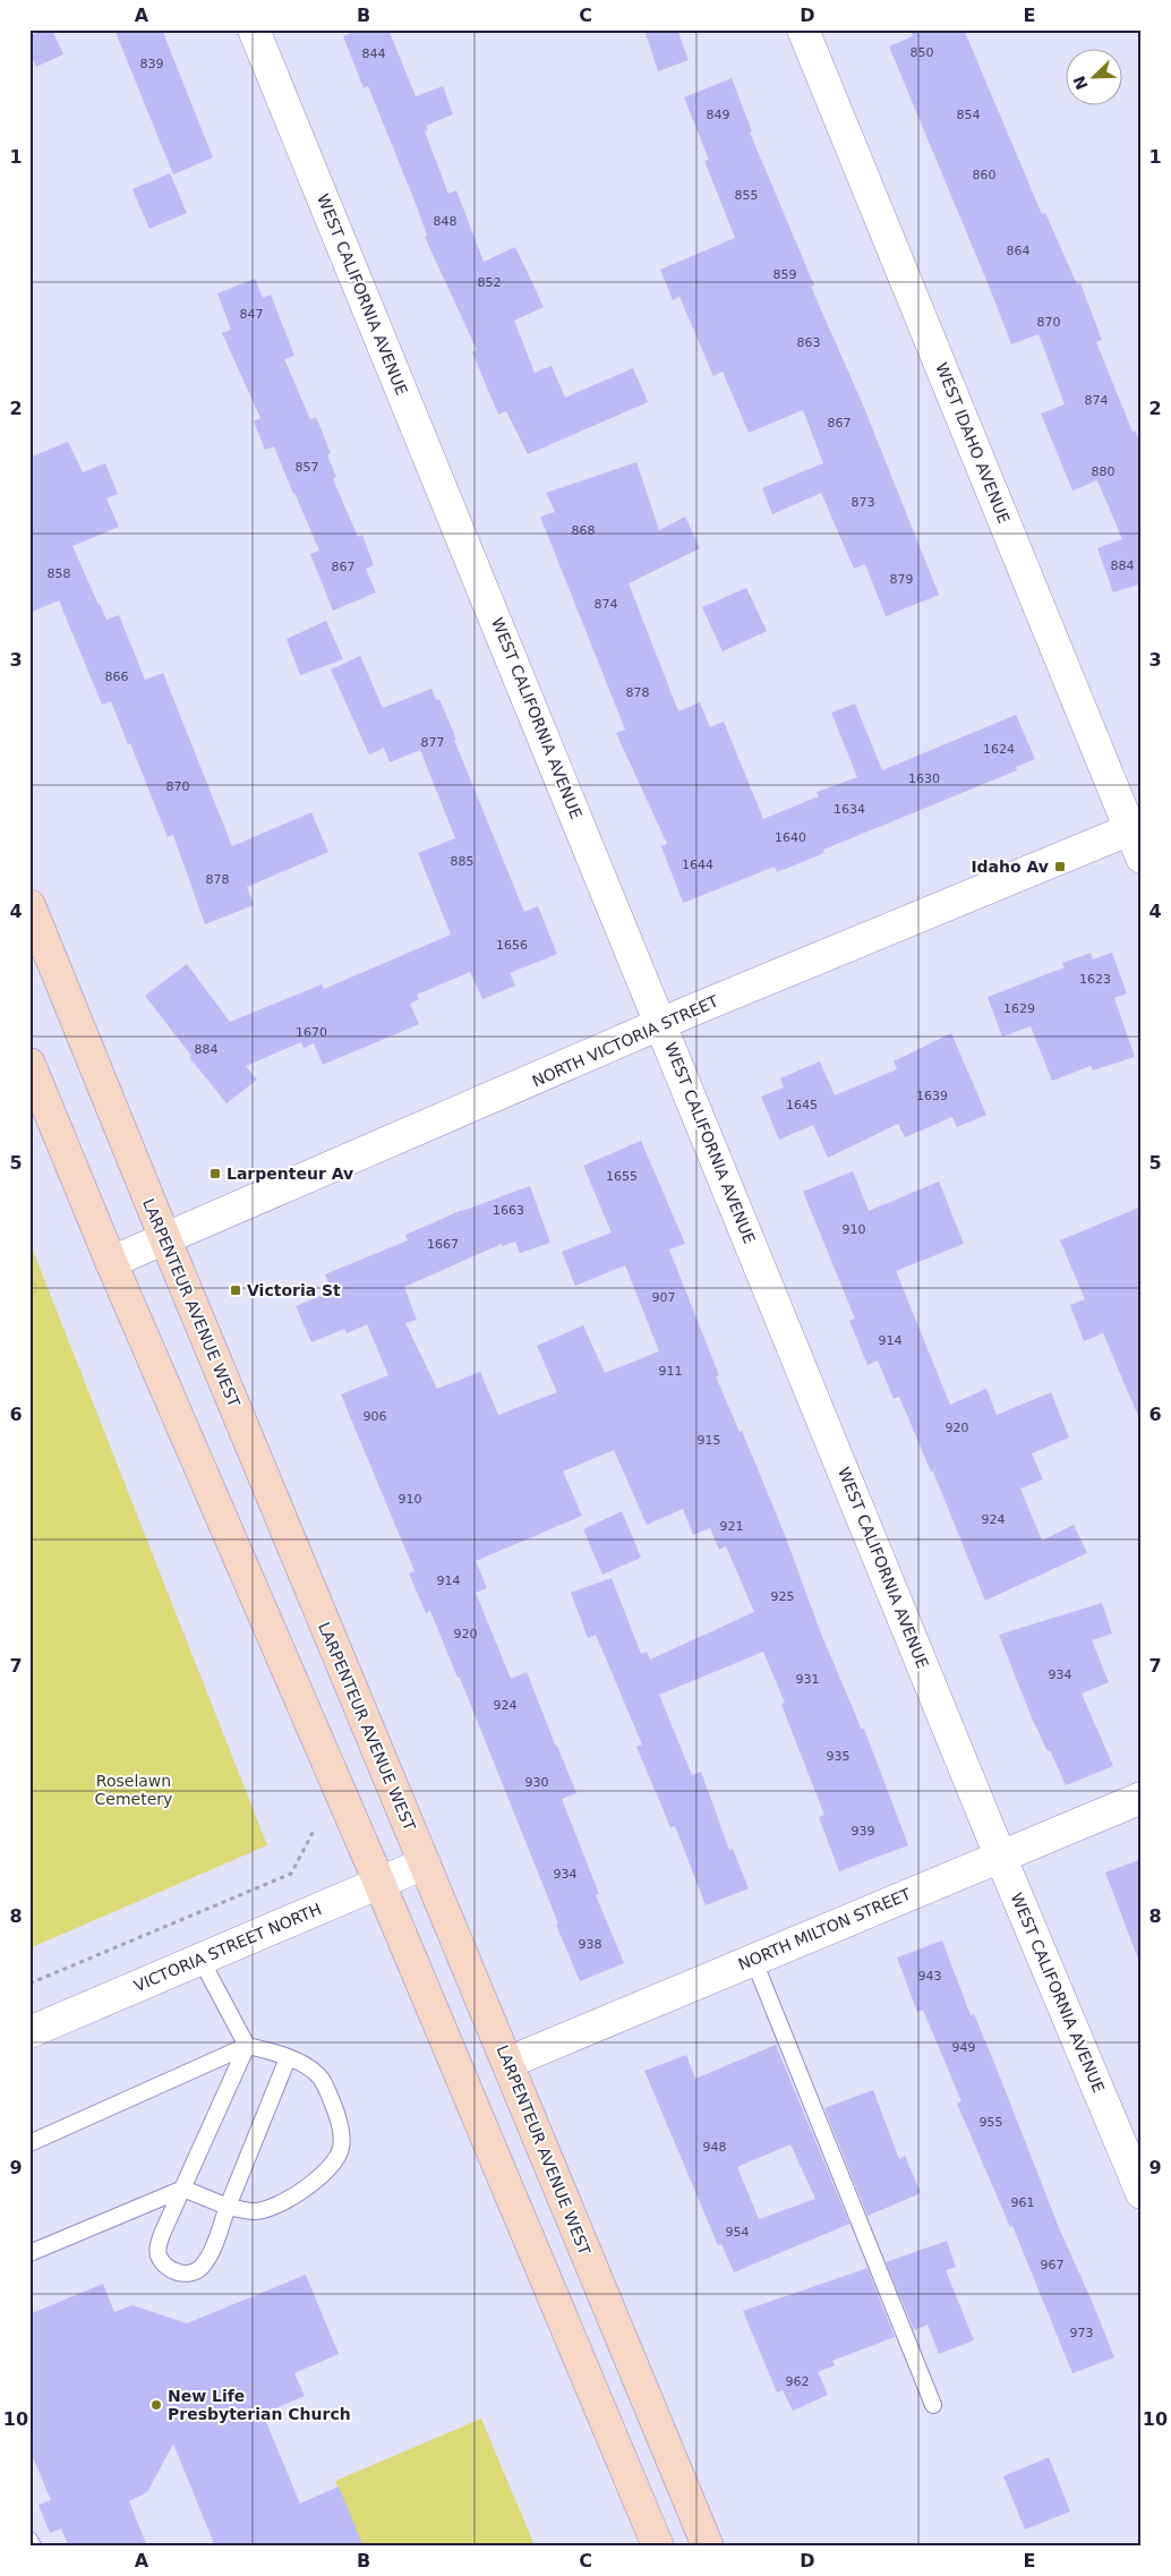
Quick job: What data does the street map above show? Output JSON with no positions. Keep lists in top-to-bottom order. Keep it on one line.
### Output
{"streets":{"main road":["LARPENTEUR AVENUE WEST"],"street":["WEST CALIFORNIA AVENUE","WEST IDAHO AVENUE","NORTH VICTORIA STREET","NORTH MILTON STREET","VICTORIA STREET NORTH"]},"crossings":[["WEST CALIFORNIA AVENUE","NORTH VICTORIA STREET"],["WEST CALIFORNIA AVENUE","NORTH MILTON STREET"],["WEST IDAHO AVENUE","NORTH VICTORIA STREET"],["NORTH VICTORIA STREET","LARPENTEUR AVENUE WEST"],["LARPENTEUR AVENUE WEST","NORTH MILTON STREET"],["LARPENTEUR AVENUE WEST","VICTORIA STREET NORTH"]],"parks":["Roselawn Cemetery"],"places":{"transit":["Idaho Av","Larpenteur Av","Victoria St"],"other":["New Life Presbyterian Church"]},"house_numbers":["850","844","839","849","854","860","855","848","864","859","852","847","870","863","874","867","857","880","873","868","884","867","858","879","874","866","878","877","1624","1630","870","1634","1640","885","1644","878","1656","1623","1629","1670","884","1639","1645","1655","1663","910","1667","907","914","911","906","920","915","910","924","921","914","925","920","934","931","924","935","930","939","934","938","943","949","955","948","961","954","967","973","962"],"north":"bottom left","grid":{"columns":["A","B","C","D","E"],"rows":["1","2","3","4","5","6","7","8","9","10"]}}
